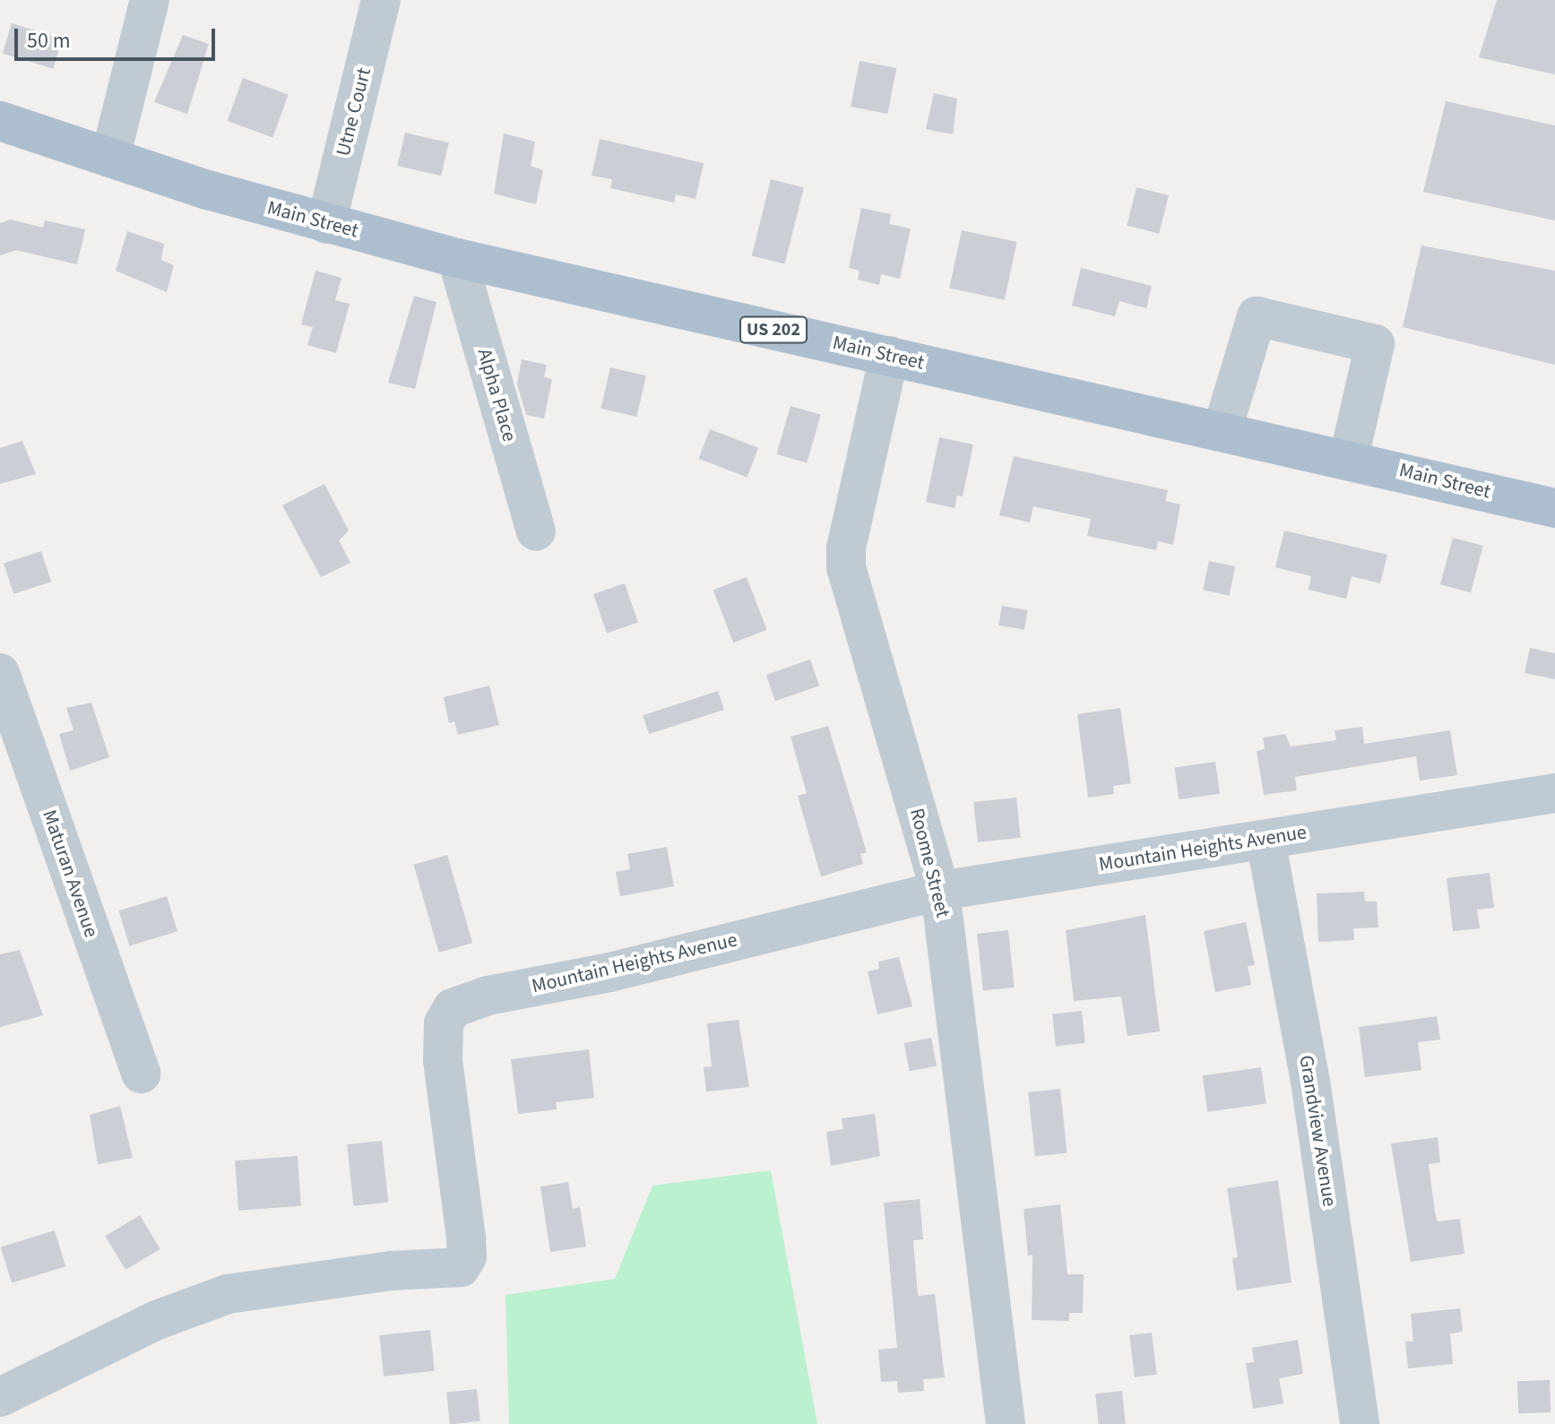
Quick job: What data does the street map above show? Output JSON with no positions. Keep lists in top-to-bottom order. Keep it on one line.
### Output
{"streets":{"main road":["Main Street","US 202"],"street":["Utne Court","Alpha Place","Mountain Heights Avenue","Roome Street","Maturan Avenue","Grandview Avenue"]},"crossings":[["Utne Court","Main Street"],["Main Street","Alpha Place"],["Main Street","Roome Street"],["Mountain Heights Avenue","Roome Street"],["Mountain Heights Avenue","Grandview Avenue"]],"scale_bar":"50 m"}
